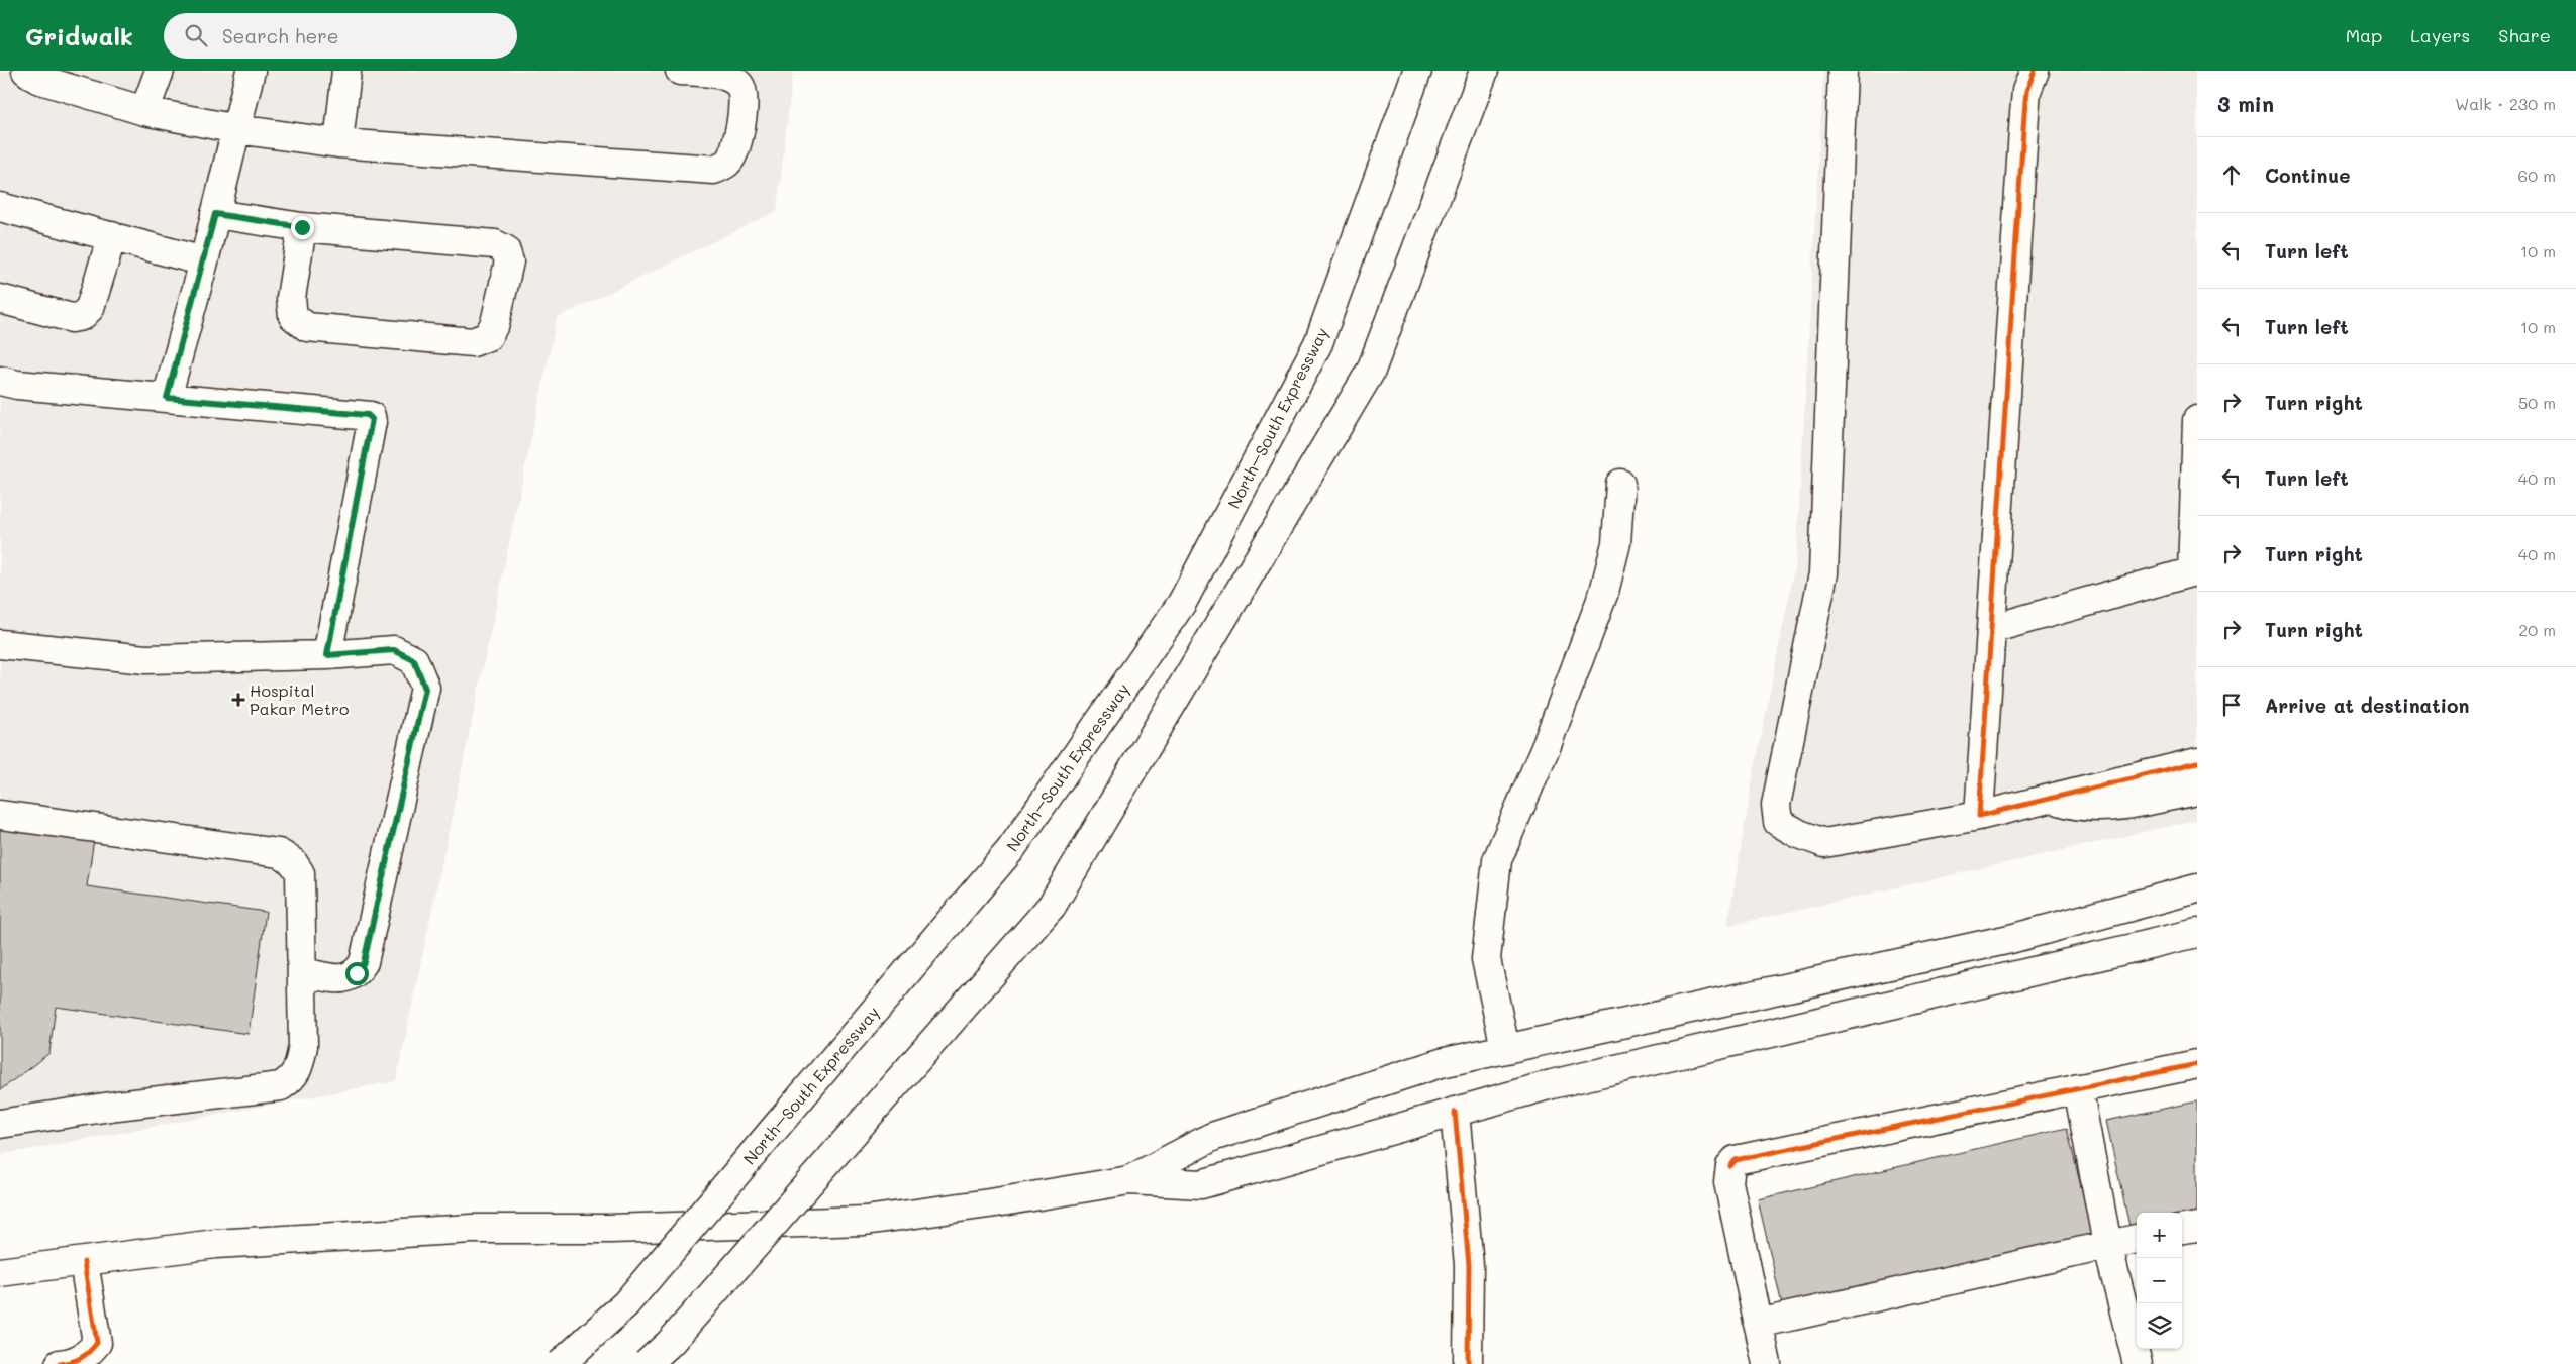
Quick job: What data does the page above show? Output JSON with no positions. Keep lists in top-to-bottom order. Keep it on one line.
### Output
{"streets":{"main road":["North–South Expressway"]},"places":{"health":["Hospital Pakar Metro"]},"page":{"header":"Gridwalk","search":"Search here","nav":["Map","Layers","Share"],"heading":["3 min","Walk · 230 m"],"list":[["Continue","60 m"],["Turn left","10 m"],["Turn left","10 m"],["Turn right","50 m"],["Turn left","40 m"],["Turn right","40 m"],["Turn right","20 m"],"Arrive at destination"],"map_buttons":["+","−"]}}
